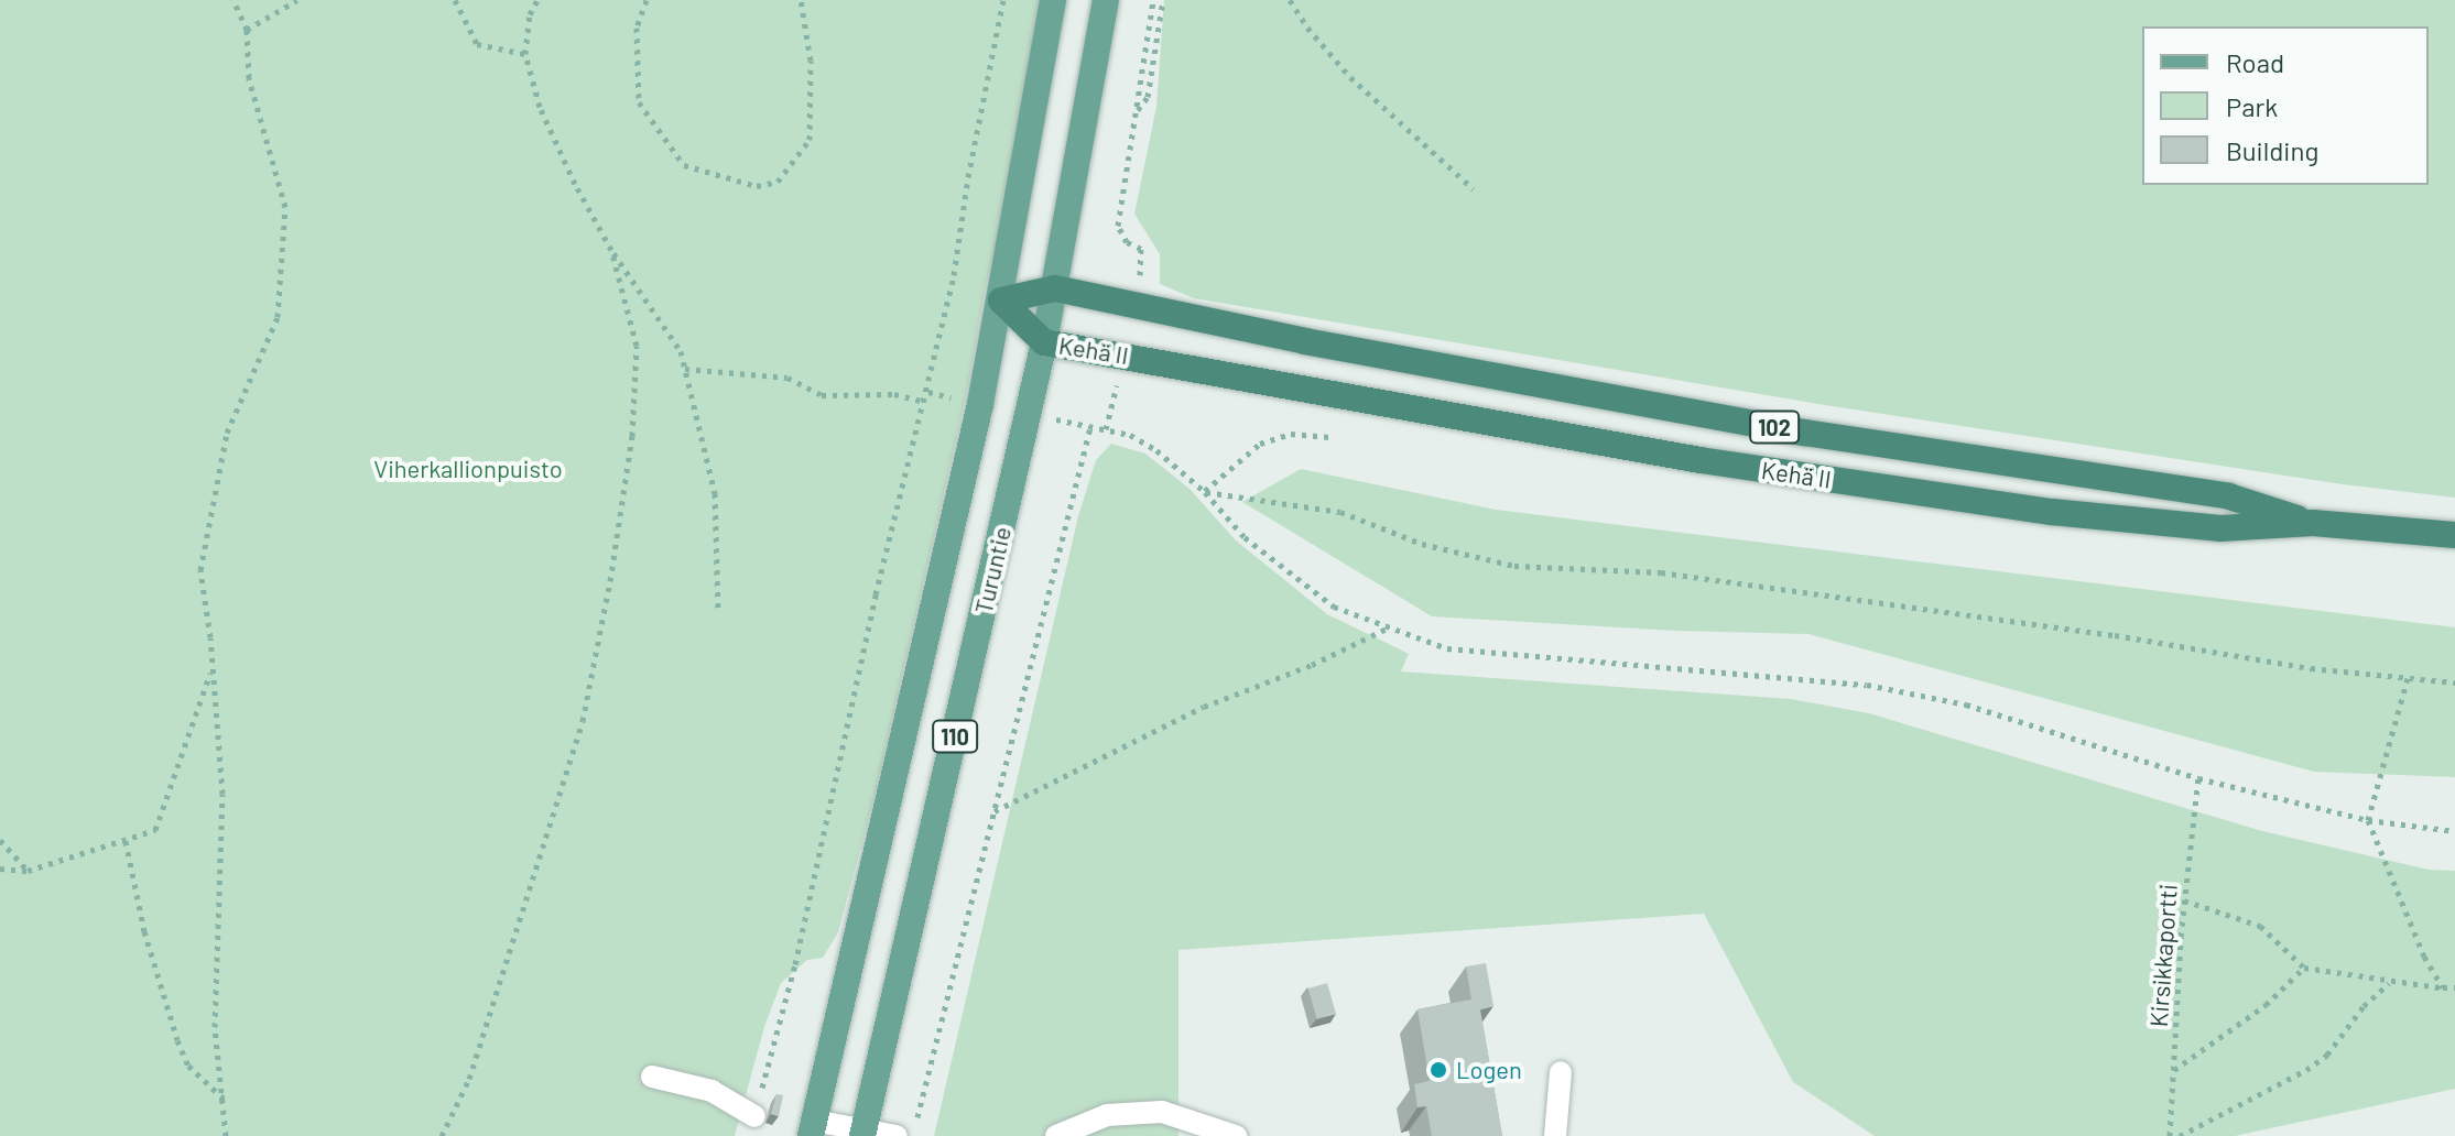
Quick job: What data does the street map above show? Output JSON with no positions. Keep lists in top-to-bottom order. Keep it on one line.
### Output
{"streets":{"highway":["Kehä II","102"],"main road":["Turuntie","110"],"path":["Kirsikkaportti"]},"crossings":[["Kehä II","Turuntie"]],"parks":["Viherkallionpuisto"],"places":["Logen"],"legend":["Road","Park","Building"]}
